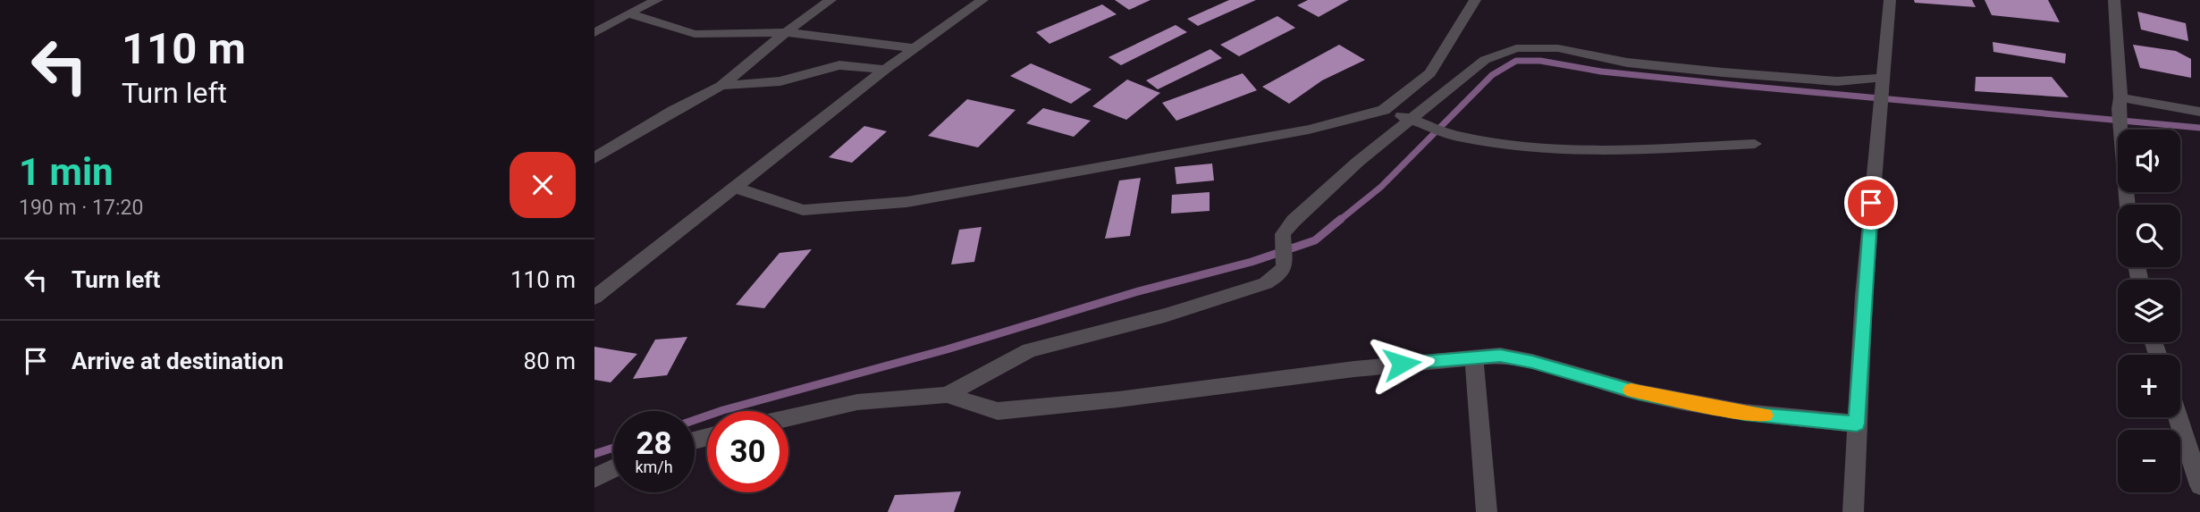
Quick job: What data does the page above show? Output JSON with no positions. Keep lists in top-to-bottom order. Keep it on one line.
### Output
{"page":{"turn":["110 m","Turn left"],"map_buttons":["+","−"],"heading":["1 min","190 m · 17:20"],"list":[{"name":"Turn left","value":"110 m"},{"name":"Arrive at destination","value":"80 m"}],"speed":"28 km/h","limit":"30"}}
